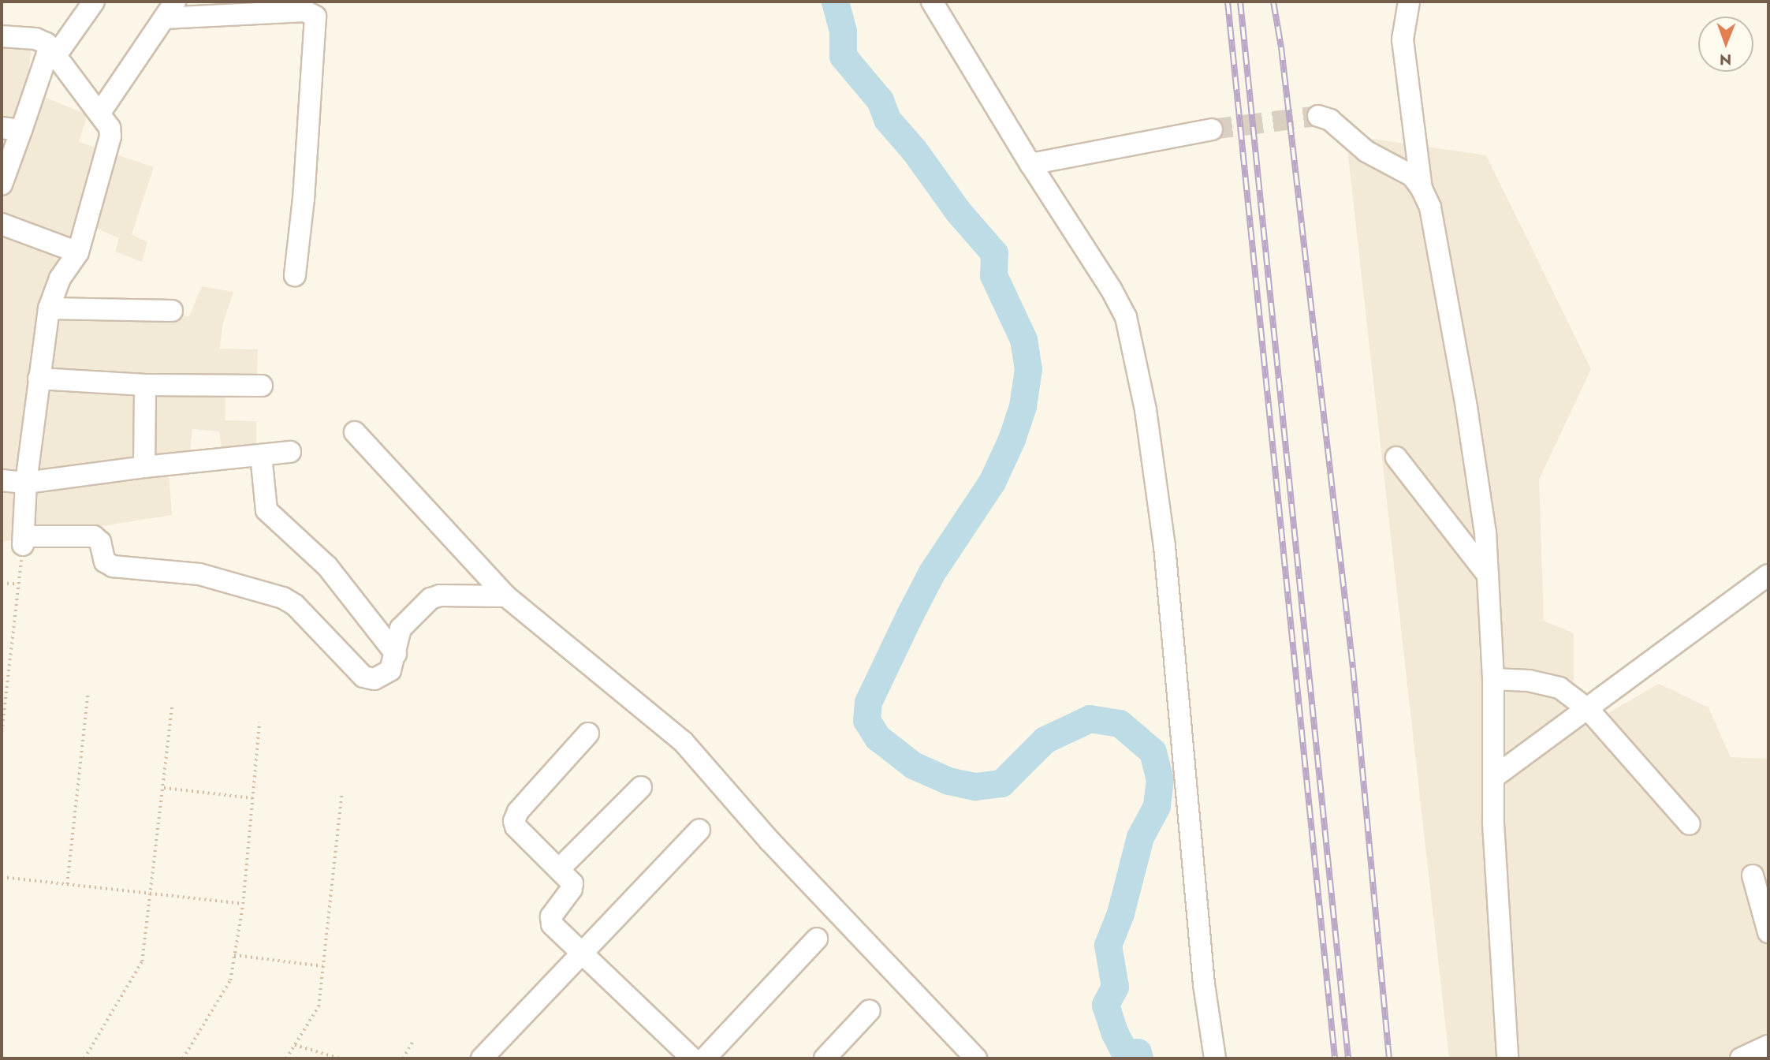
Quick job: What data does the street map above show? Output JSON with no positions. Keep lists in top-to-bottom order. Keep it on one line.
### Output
{"north":"bottom"}
